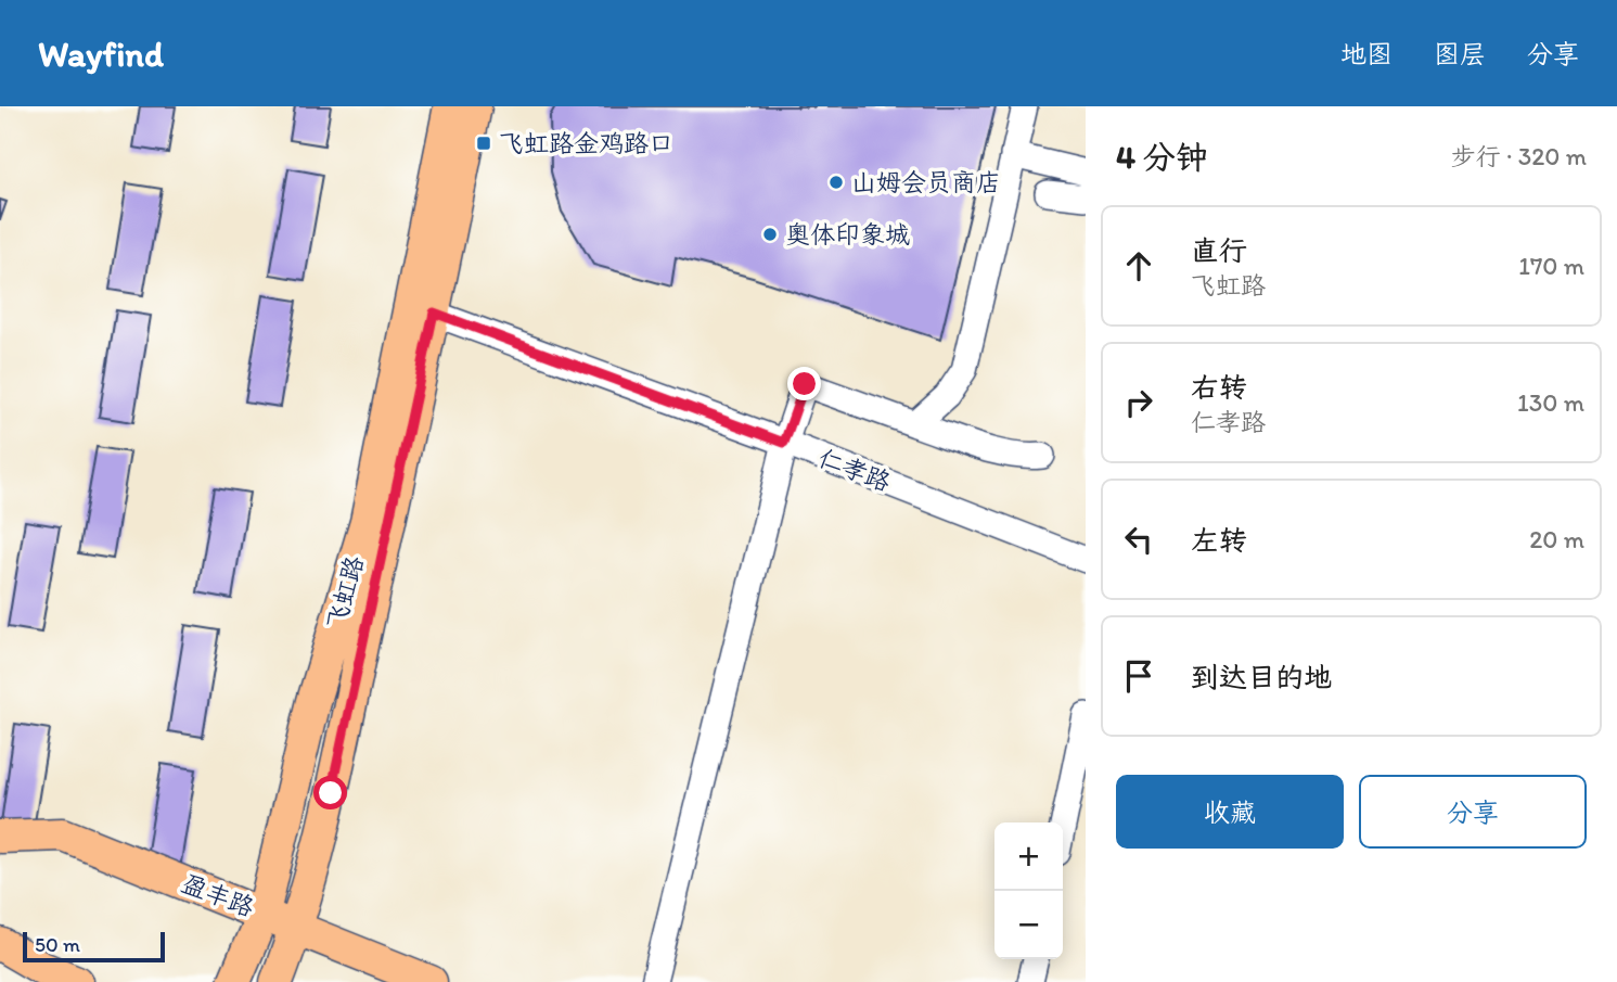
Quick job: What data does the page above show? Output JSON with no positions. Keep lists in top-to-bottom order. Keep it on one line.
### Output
{"streets":{"main road":["飞虹路","盈丰路"],"street":["仁孝路"]},"crossings":[["仁孝路","飞虹路"],["飞虹路","盈丰路"]],"places":{"transit":["飞虹路金鸡路口"],"other":["山姆会员商店","奥体印象城"]},"scale_bar":"50 m","page":{"header":"Wayfind","nav":["地图","图层","分享"],"heading":["4 分钟","步行 · 320 m"],"list":[["直行","飞虹路","170 m"],["右转","仁孝路","130 m"],["左转","20 m"],"到达目的地"],"buttons":["收藏","分享"],"map_buttons":["+","−"],"scale":"50 m"}}
